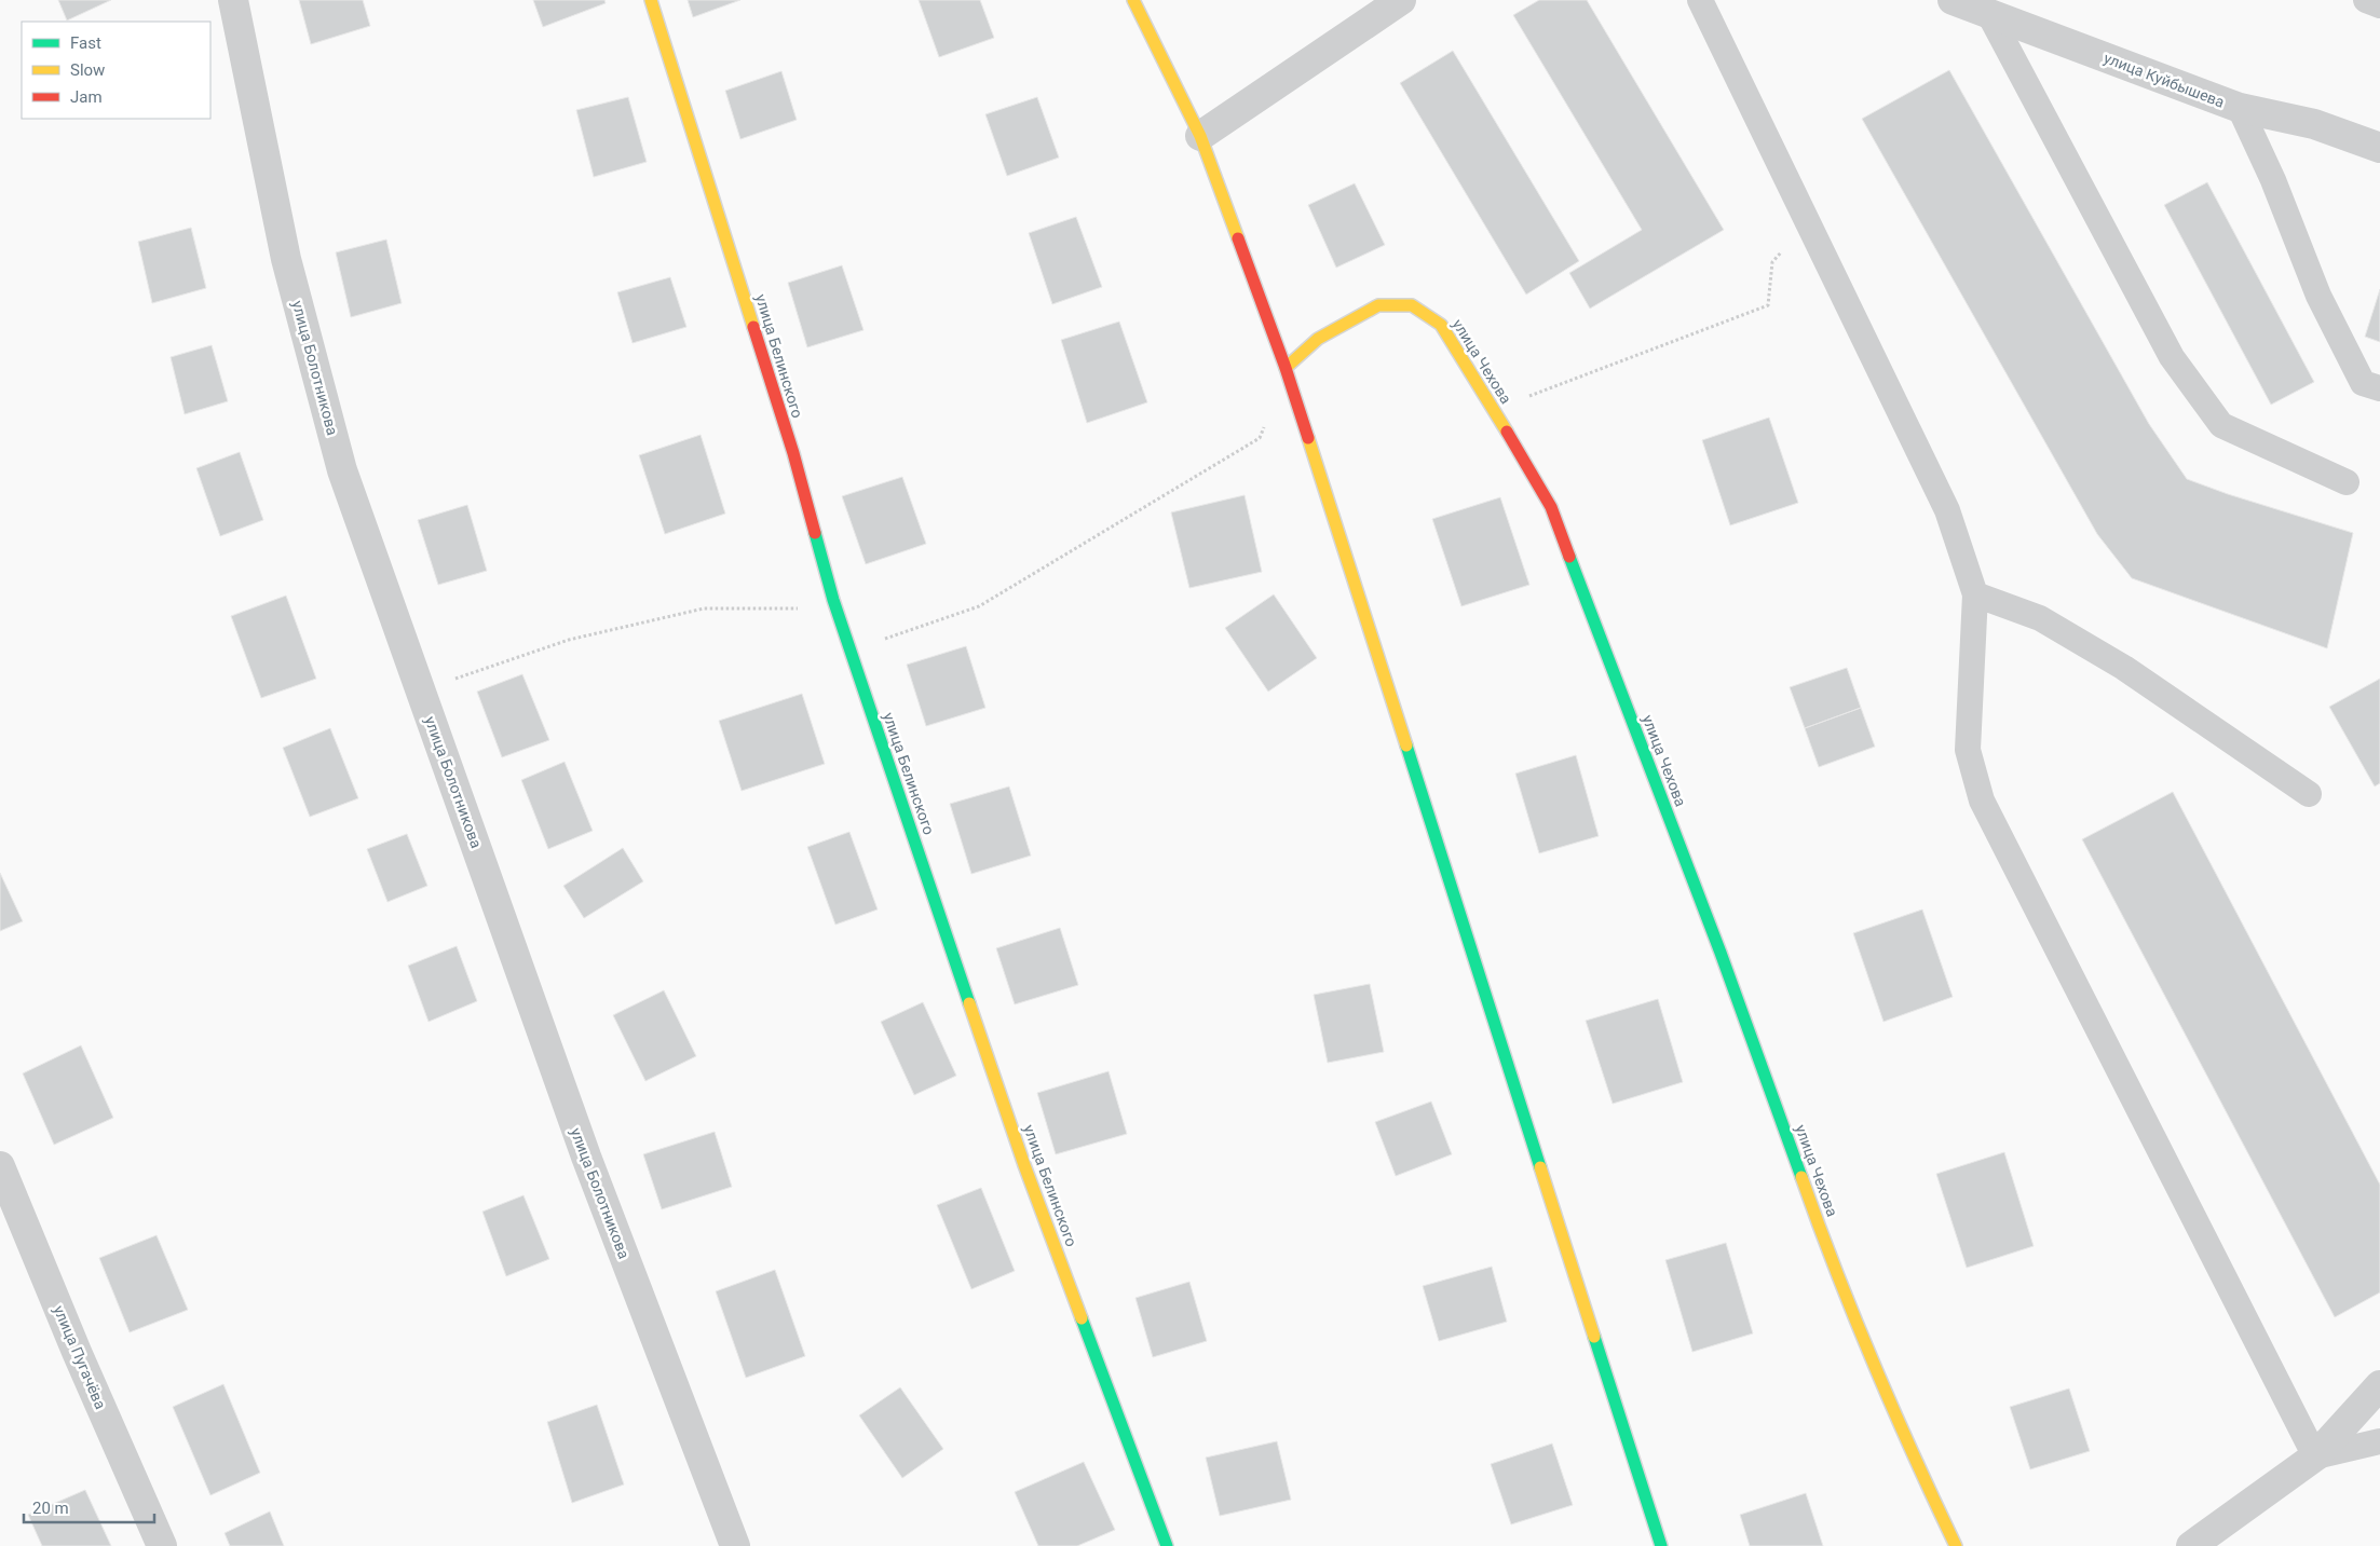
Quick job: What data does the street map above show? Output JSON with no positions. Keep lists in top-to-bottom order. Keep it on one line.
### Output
{"streets":{"street":["улица Куйбышева","улица Белинского","улица Чехова","улица Болотникова","улица Пугачёва"]},"legend":["Fast","Slow","Jam"],"scale_bar":"20 m"}
